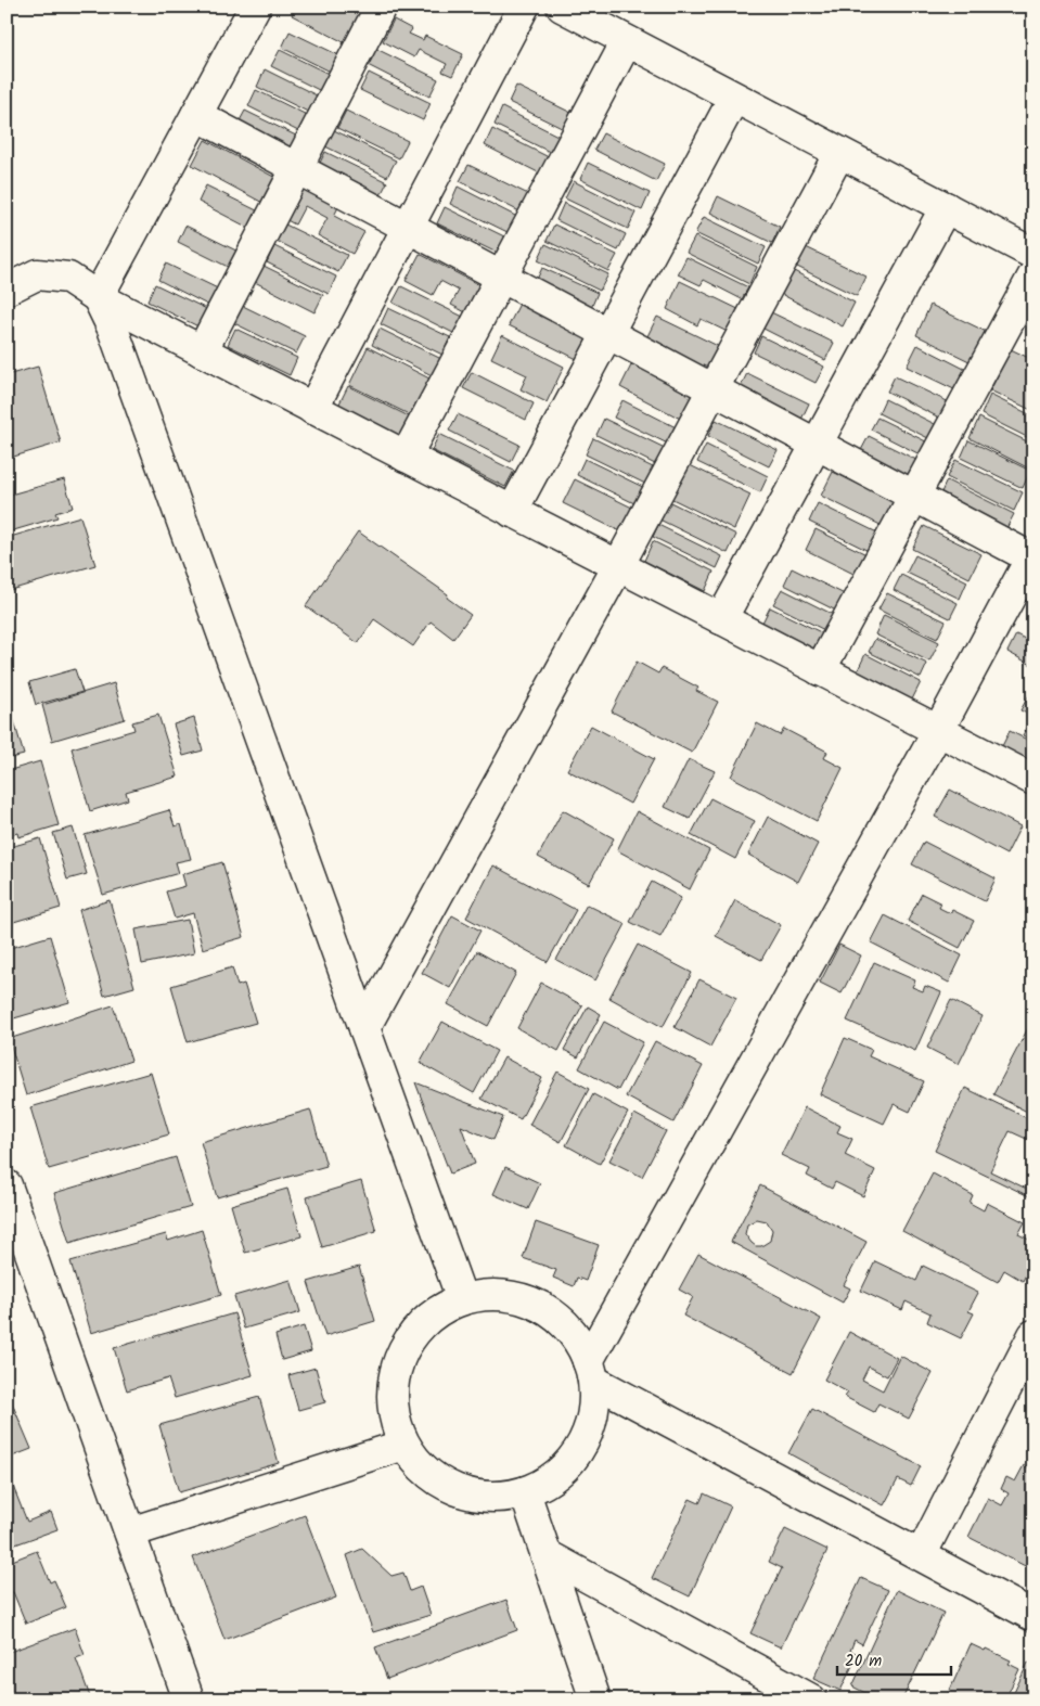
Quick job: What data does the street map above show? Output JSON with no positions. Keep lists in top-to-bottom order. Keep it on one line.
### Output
{"scale_bar":"20 m"}
